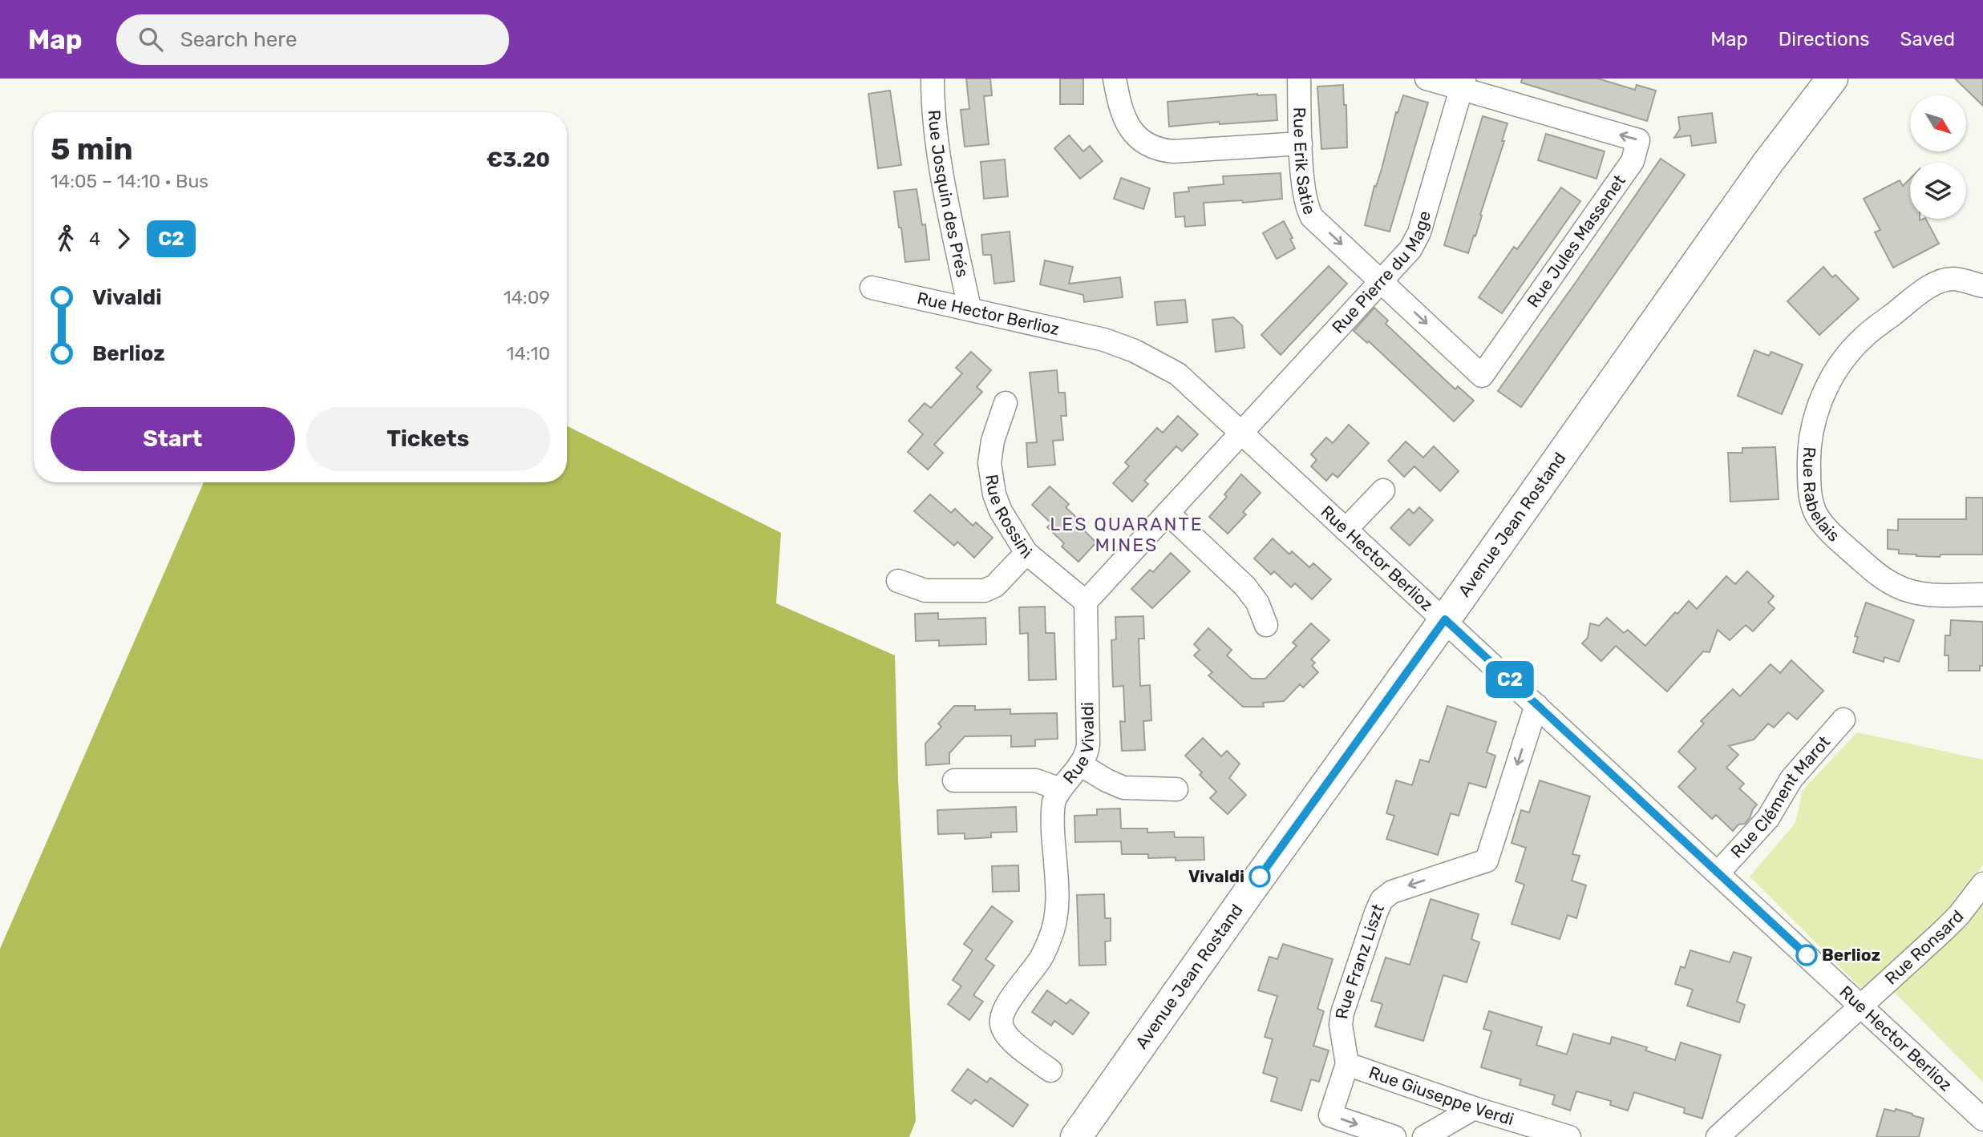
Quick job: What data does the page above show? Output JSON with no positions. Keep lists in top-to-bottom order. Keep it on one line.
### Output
{"streets":{"street":["Rue Erik Satie","Rue Josquin des Prés","Rue Jules Massenet","Rue Pierre du Mage","Rue Hector Berlioz","Rue Rabelais","Rue Rossini","Avenue Jean Rostand","Rue Vivaldi","Rue Clément Marot","Rue Ronsard","Rue Franz Liszt","Rue Giuseppe Verdi"]},"crossings":[["Rue Erik Satie","Rue Jules Massenet"],["Rue Erik Satie","Rue Pierre du Mage"],["Rue Josquin des Prés","Rue Hector Berlioz"],["Rue Jules Massenet","Rue Pierre du Mage"],["Rue Pierre du Mage","Rue Hector Berlioz"],["Rue Hector Berlioz","Avenue Jean Rostand"],["Rue Hector Berlioz","Rue Clément Marot"],["Rue Hector Berlioz","Rue Ronsard"],["Rue Hector Berlioz","Rue Franz Liszt"],["Rue Rossini","Rue Vivaldi"],["Rue Franz Liszt","Rue Giuseppe Verdi"]],"one_way":["Rue Erik Satie","Rue Franz Liszt"],"districts":["LES QUARANTE MINES"],"places":["Vivaldi","Berlioz"],"lines":["bus line C2"],"north":"bottom right","page":{"header":"Map","search":"Search here","nav":["Map","Directions","Saved"],"on_map":"C2","heading":["5 min","14:05 – 14:10 · Bus","€3.20"],"legs":["4","C2"],"list":[{"name":"Vivaldi","value":"14:09"},{"name":"Berlioz","value":"14:10"}],"buttons":["Start","Tickets"]}}
